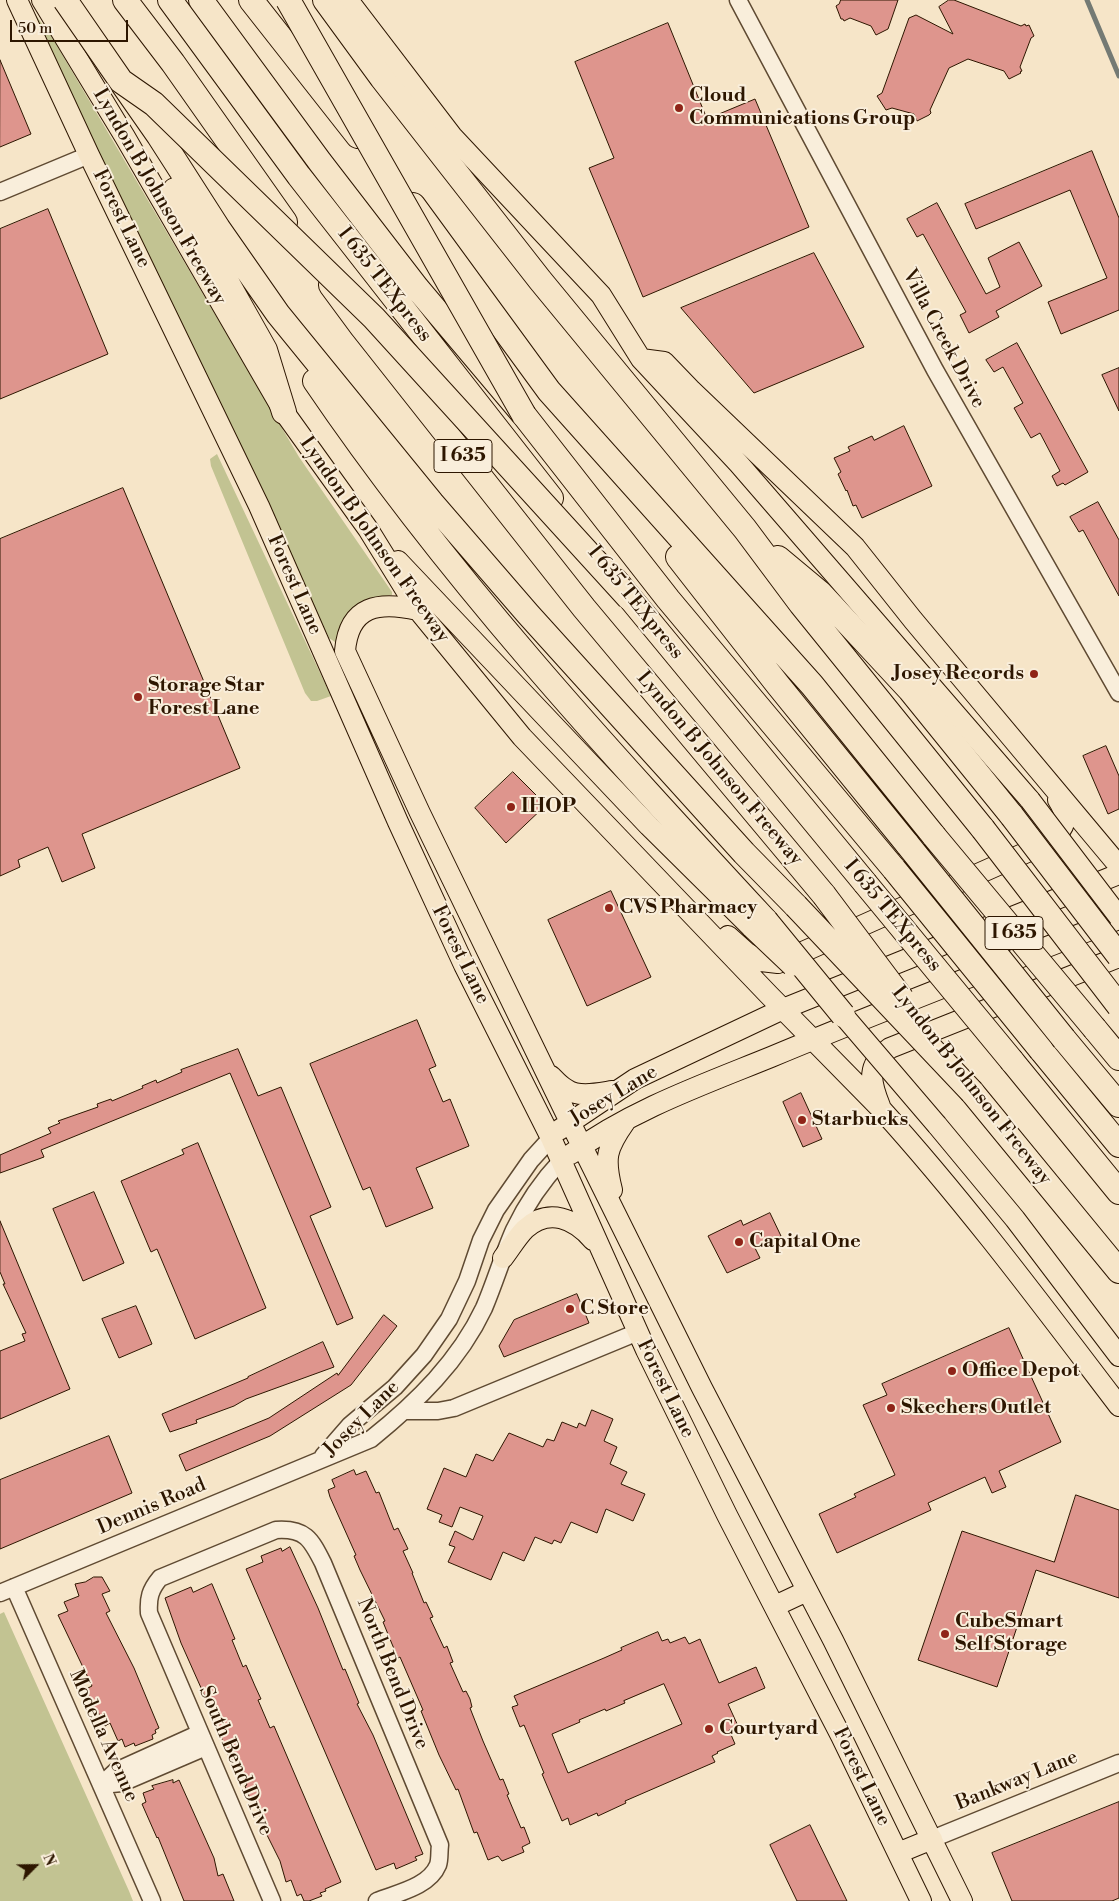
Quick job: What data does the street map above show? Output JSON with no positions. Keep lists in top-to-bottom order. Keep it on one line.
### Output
{"streets":{"highway":["Lyndon B Johnson Freeway","I 635 TEXpress","I 635"],"main road":["Forest Lane","Josey Lane"],"street":["Villa Creek Drive","Dennis Road","North Bend Drive","Modella Avenue","South Bend Drive","Bankway Lane"]},"crossings":[["Lyndon B Johnson Freeway","Forest Lane"],["Lyndon B Johnson Freeway","Josey Lane"],["Forest Lane","Josey Lane"],["Forest Lane","Bankway Lane"],["Josey Lane","Dennis Road"],["Dennis Road","Modella Avenue"],["North Bend Drive","South Bend Drive"]],"places":["Cloud Communications Group","Josey Records","Storage Star Forest Lane","IHOP","CVS Pharmacy","Starbucks","Capital One","C Store","Office Depot","Skechers Outlet","CubeSmart Self Storage","Courtyard"],"scale_bar":"50 m","north":"top right"}
